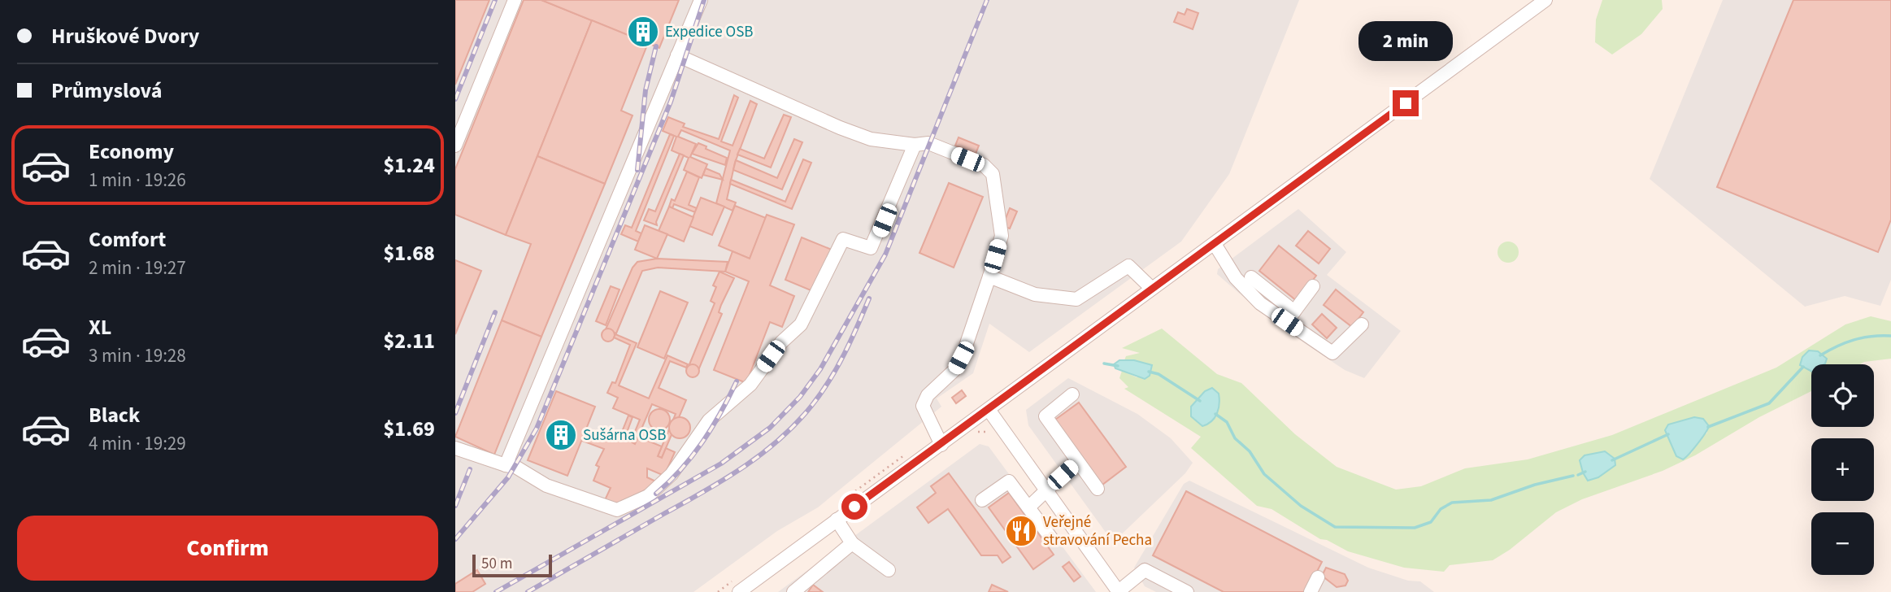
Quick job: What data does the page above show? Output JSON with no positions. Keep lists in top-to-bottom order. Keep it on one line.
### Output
{"places":{"building":["Expedice OSB","Sušárna OSB"],"restaurant":["Veřejné stravování Pecha"]},"scale_bar":"50 m","page":{"banner":["Hruškové Dvory","Průmyslová"],"bubble":"2 min","list":[{"name":"Economy","note":"1 min · 19:26","value":"$1.24"},{"name":"Comfort","note":"2 min · 19:27","value":"$1.68"},{"name":"XL","note":"3 min · 19:28","value":"$2.11"},{"name":"Black","note":"4 min · 19:29","value":"$1.69"}],"map_buttons":["+","−"],"buttons":"Confirm","scale":"50 m"}}
